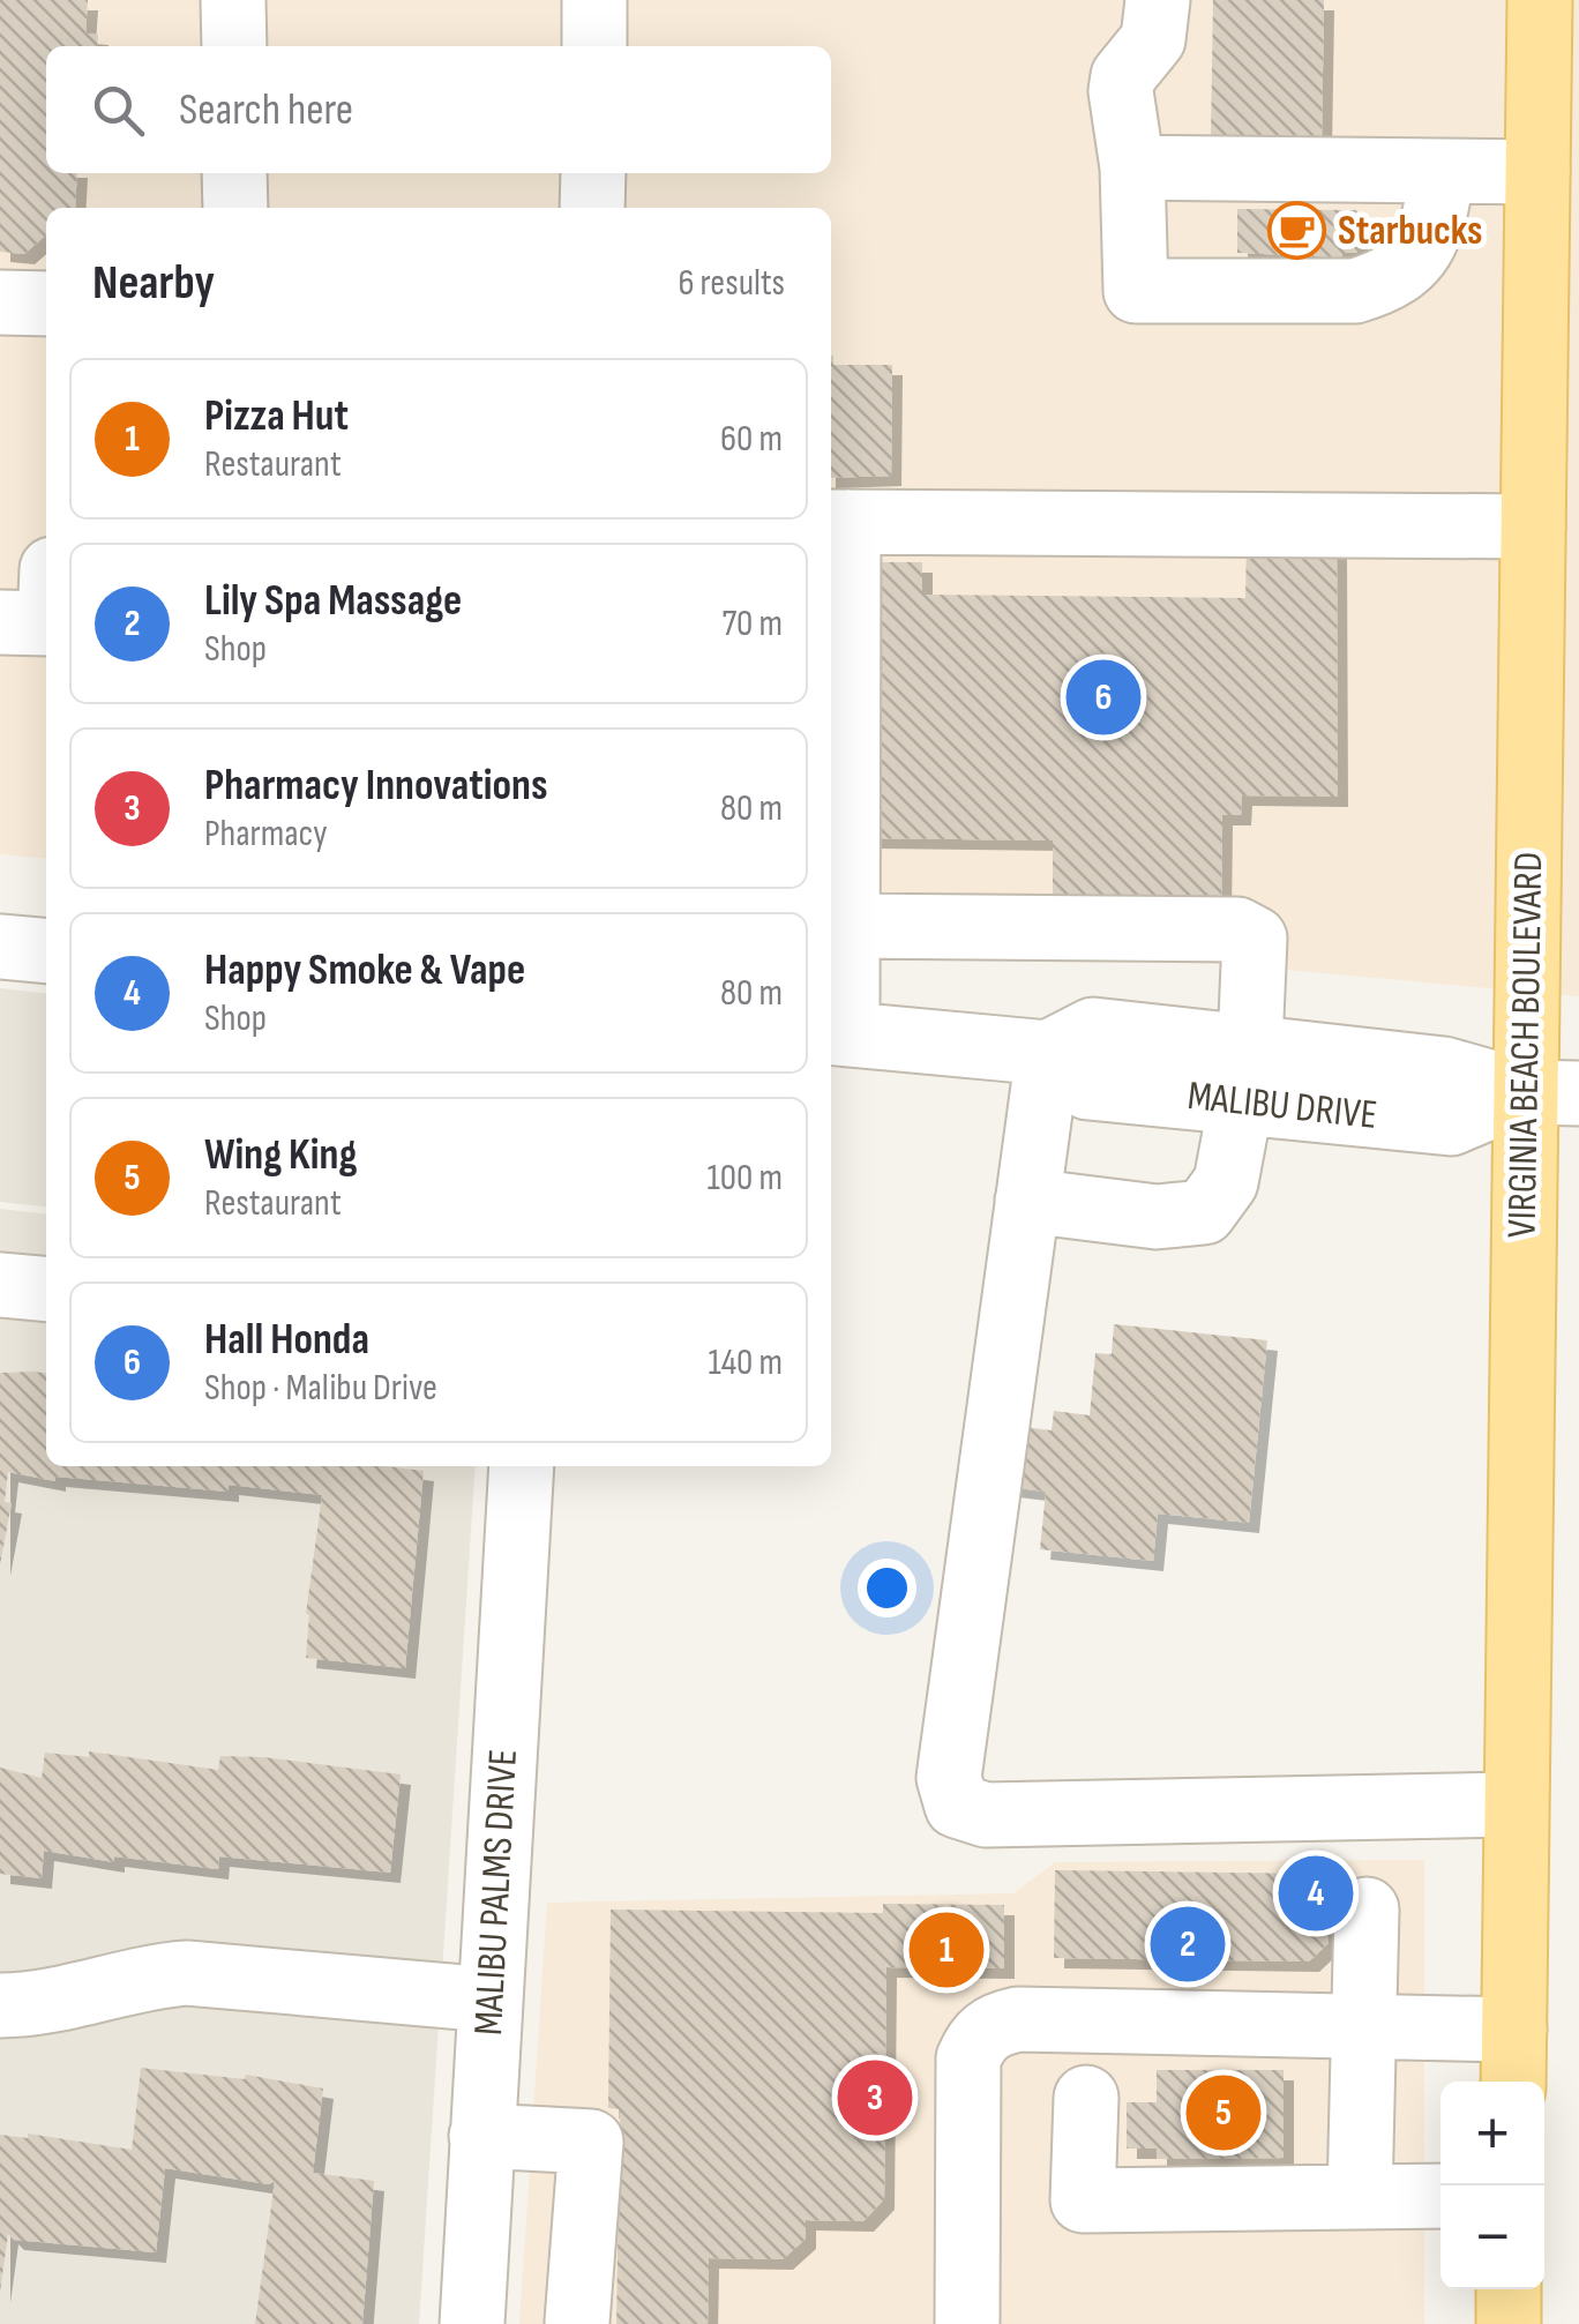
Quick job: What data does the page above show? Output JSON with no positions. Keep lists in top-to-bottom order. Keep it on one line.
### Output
{"streets":{"main road":["VIRGINIA BEACH BOULEVARD"],"street":["MALIBU DRIVE","MALIBU PALMS DRIVE"]},"crossings":[["VIRGINIA BEACH BOULEVARD","MALIBU DRIVE"]],"places":{"cafe":["Starbucks"]},"page":{"search":"Search here","heading":["Nearby","6 results"],"list":[{"mark":"1","name":"Pizza Hut","note":"Restaurant","value":"60 m"},{"mark":"2","name":"Lily Spa Massage","note":"Shop","value":"70 m"},{"mark":"3","name":"Pharmacy Innovations","note":"Pharmacy","value":"80 m"},{"mark":"4","name":"Happy Smoke & Vape","note":"Shop","value":"80 m"},{"mark":"5","name":"Wing King","note":"Restaurant","value":"100 m"},{"mark":"6","name":"Hall Honda","note":"Shop · Malibu Drive","value":"140 m"}],"pins":["6","4","2","1","3","5"],"map_buttons":["+","−"]}}
